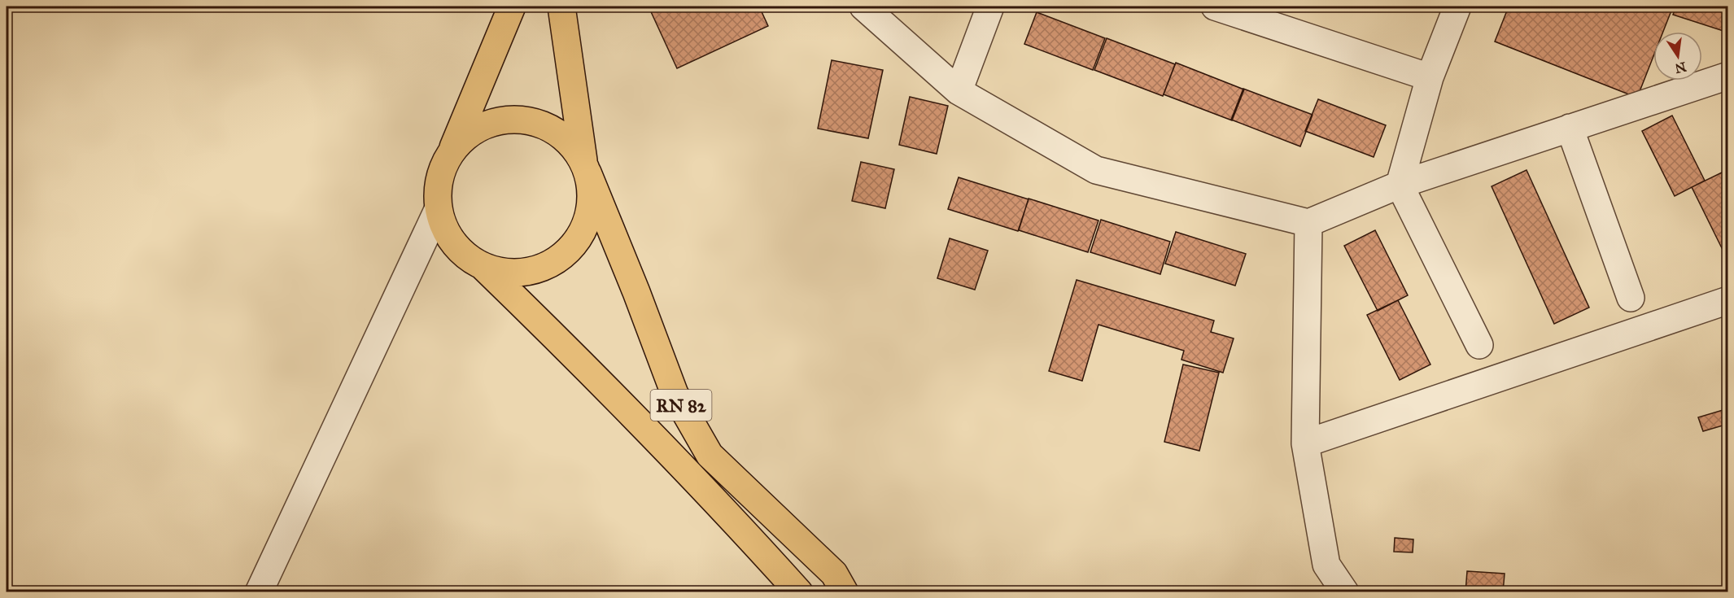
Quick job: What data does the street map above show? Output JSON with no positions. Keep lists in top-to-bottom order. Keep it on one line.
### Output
{"streets":{"main road":["RN 82"]},"north":"bottom"}
